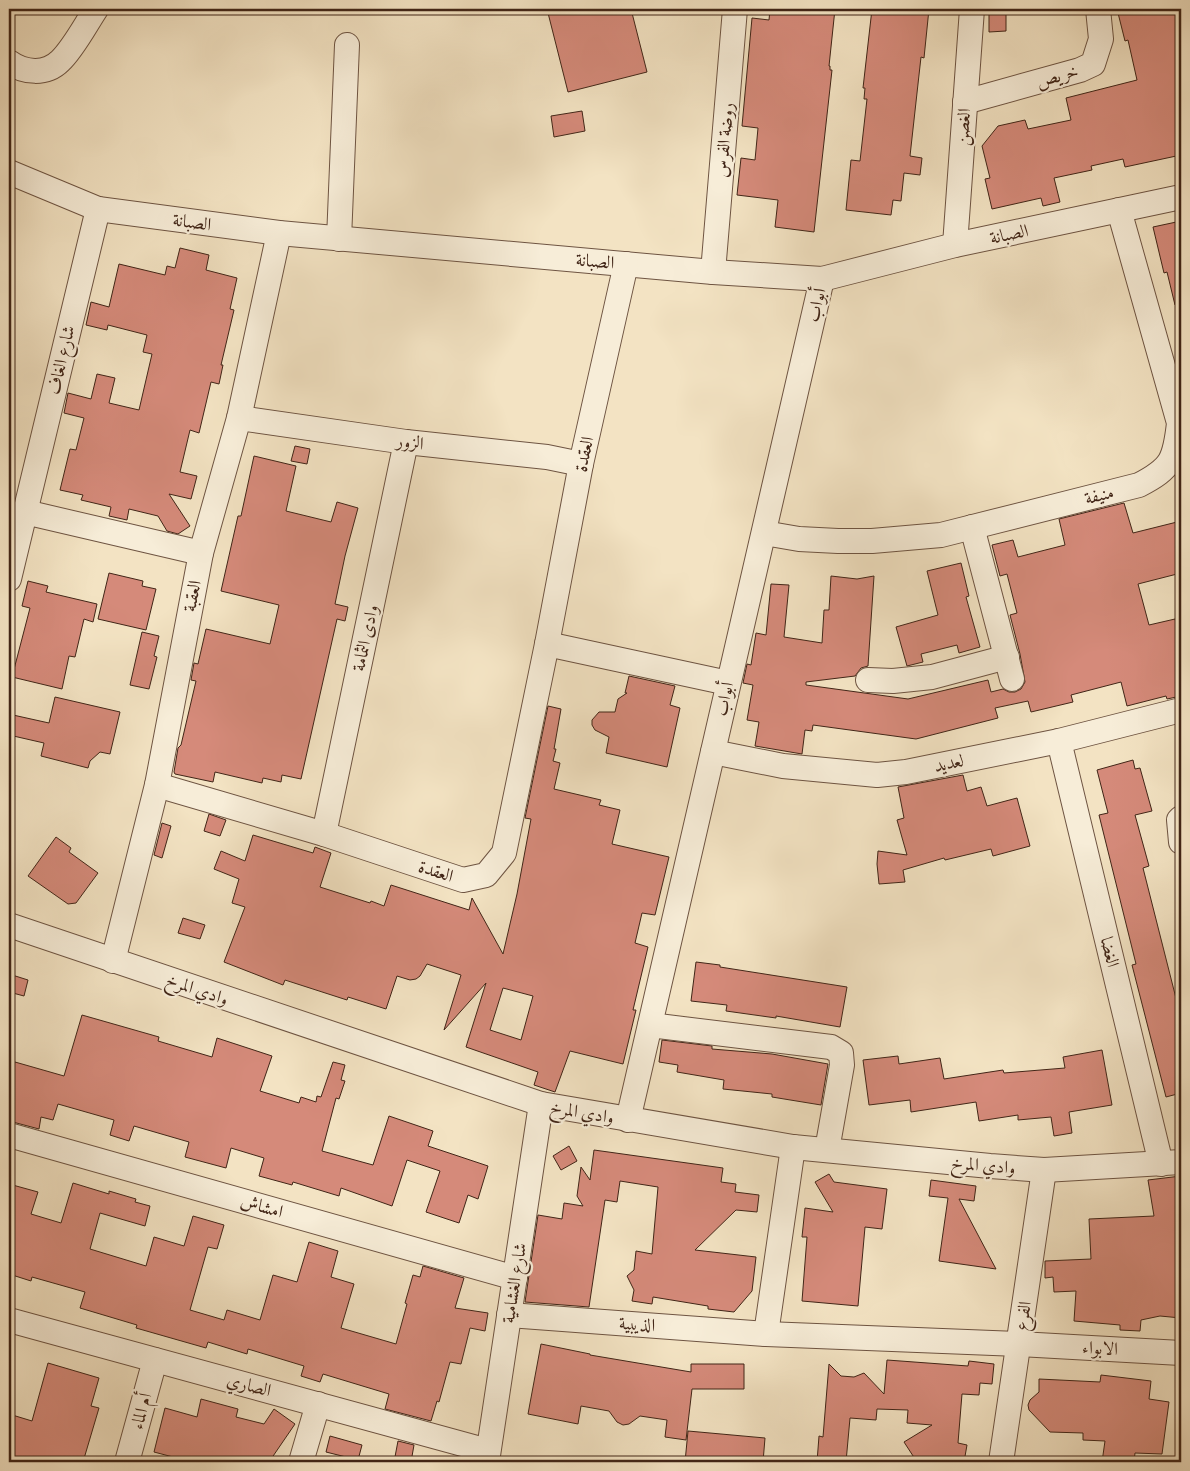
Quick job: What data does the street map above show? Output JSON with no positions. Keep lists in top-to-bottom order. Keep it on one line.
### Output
{"streets":{"street":["خريص","الغصن","روضة الفرس","الصبانة","أبواب","شارع الغاف","الزور","العقدة","منيفة","العقبة","وادى الثمامة","لعديد","الغضا","وادي المرخ","امشاش","شارع الغشامية","الفرع","الذيبية","الابواء","الصاري","أم الماء"]},"crossings":[["خريص","الغصن"],["الغصن","الصبانة"],["روضة الفرس","الصبانة"],["الصبانة","أبواب"],["الصبانة","شارع الغاف"],["الصبانة","العقدة"],["الصبانة","منيفة"],["الصبانة","العقبة"],["أبواب","منيفة"],["أبواب","لعديد"],["أبواب","وادي المرخ"],["الزور","العقدة"],["الزور","العقبة"],["الزور","وادى الثمامة"],["العقدة","العقبة"],["العقدة","وادى الثمامة"],["العقبة","وادي المرخ"],["لعديد","الغضا"],["الغضا","وادي المرخ"],["وادي المرخ","شارع الغشامية"],["وادي المرخ","الفرع"],["امشاش","شارع الغشامية"],["شارع الغشامية","الذيبية"],["شارع الغشامية","الصاري"],["الفرع","الذيبية"],["الفرع","الابواء"],["الذيبية","الابواء"],["الصاري","أم الماء"]]}
